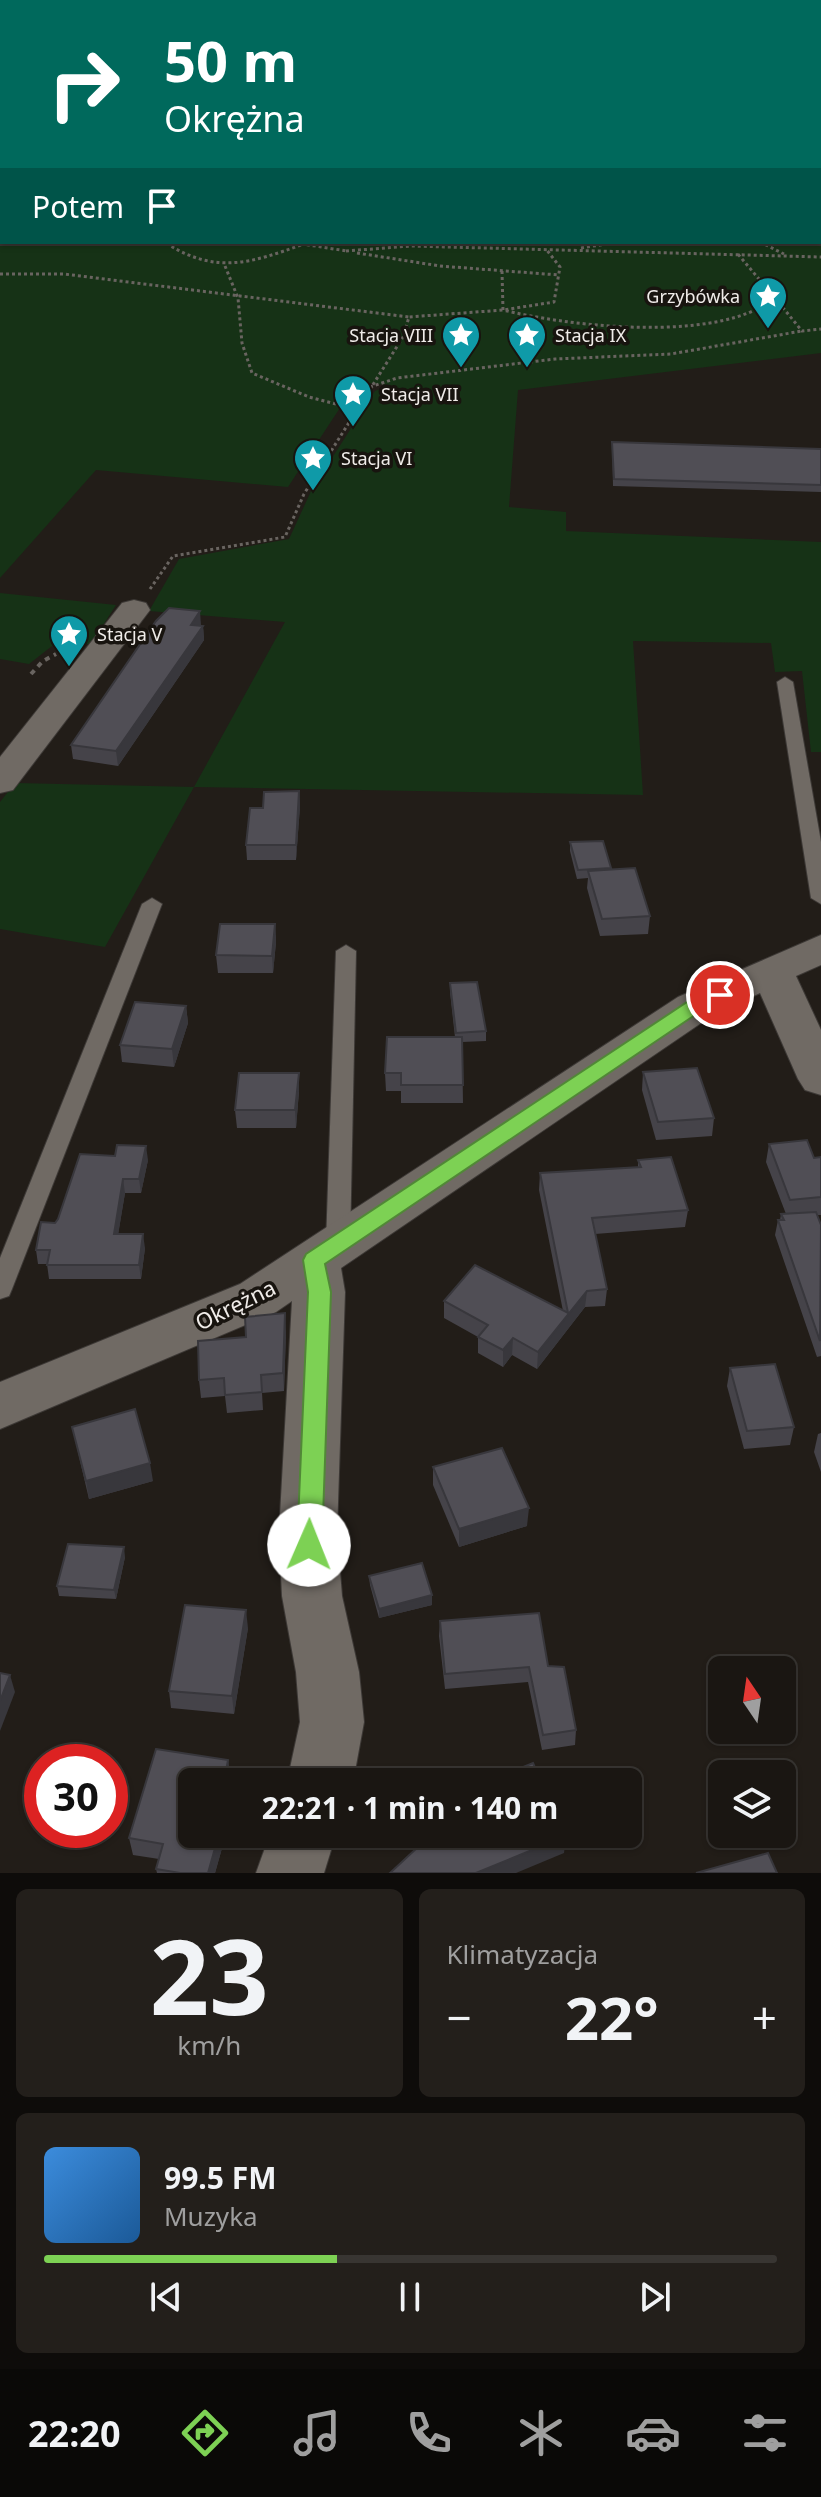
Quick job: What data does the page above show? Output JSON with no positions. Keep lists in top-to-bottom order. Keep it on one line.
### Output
{"streets":{"street":["Okrężna"]},"places":{"place":["Grzybówka","Stacja VIII","Stacja IX","Stacja VII","Stacja VI","Stacja V"]},"north":"top","page":{"turn":["50 m","Okrężna"],"then":"Potem","limit":"30","trip":"22:21 · 1 min · 140 m","tile":[["23","km/h"],"Klimatyzacja"],"heat":["−","22°","+"],"song":["99.5 FM","Muzyka"],"tabs":"22:20"}}
